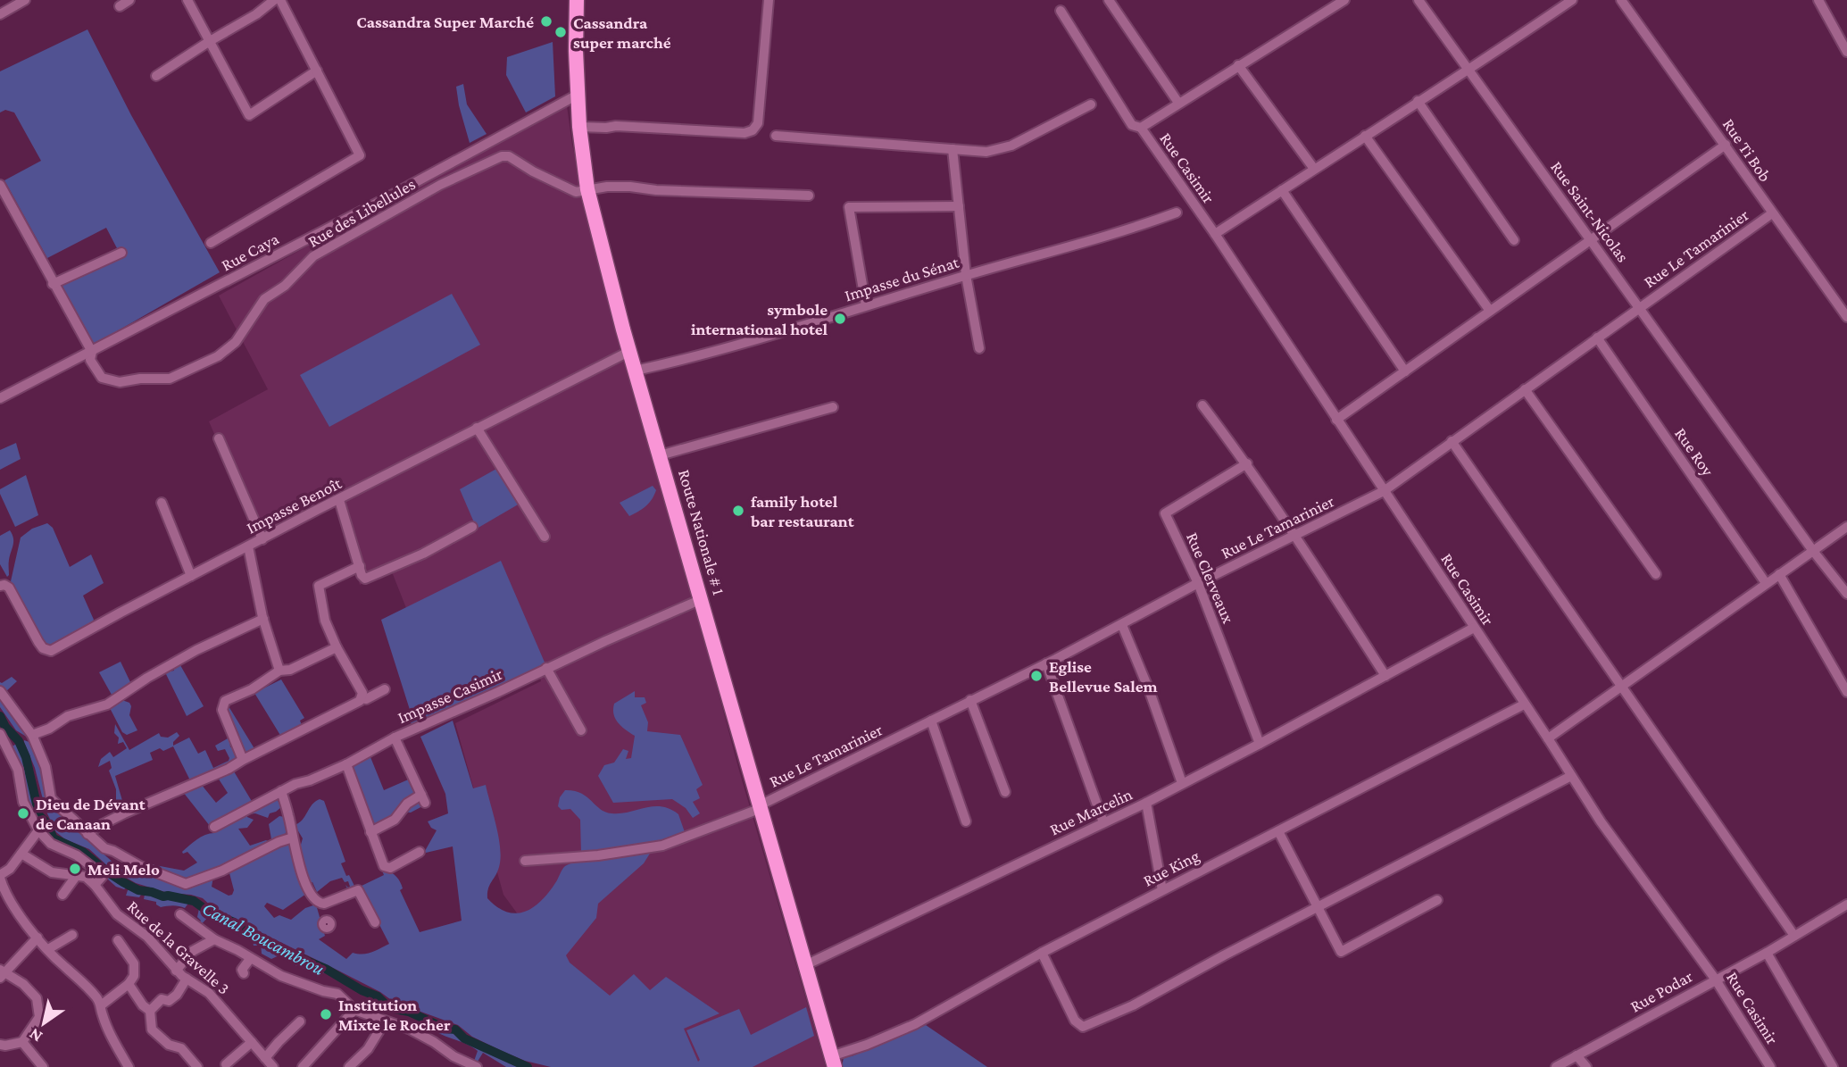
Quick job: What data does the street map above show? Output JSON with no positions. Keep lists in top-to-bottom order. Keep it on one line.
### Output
{"streets":{"main road":["Route Nationale # 1"],"street":["Rue Ti Bob","Rue Casimir","Rue Saint-Nicolas","Rue des Libellules","Rue Le Tamarinier","Rue Caya","Impasse du Sénat","Rue Roy","Impasse Benoît","Rue Clerveaux","Impasse Casimir","Rue Marcelin","Rue King","Rue de la Gravelle 3","Rue Podar"]},"crossings":[["Rue Ti Bob","Rue Le Tamarinier"],["Rue Casimir","Rue Le Tamarinier"],["Rue Casimir","Rue Marcelin"],["Rue Casimir","Rue King"],["Rue Casimir","Rue Podar"],["Rue Saint-Nicolas","Rue Le Tamarinier"],["Rue des Libellules","Rue Caya"],["Rue des Libellules","Route Nationale # 1"],["Rue Le Tamarinier","Rue Roy"],["Rue Le Tamarinier","Route Nationale # 1"],["Rue Le Tamarinier","Rue Clerveaux"],["Rue Caya","Route Nationale # 1"],["Impasse du Sénat","Route Nationale # 1"],["Impasse Benoît","Route Nationale # 1"],["Route Nationale # 1","Impasse Casimir"],["Route Nationale # 1","Rue Marcelin"],["Route Nationale # 1","Rue King"],["Rue Clerveaux","Rue Marcelin"]],"water":["Canal Boucambrou"],"places":["Cassandra Super Marché","Cassandra super marché","symbole international hotel","family hotel bar restaurant","Eglise Bellevue Salem","Dieu de Dévant de Canaan","Meli Melo","Institution Mixte le Rocher"],"north":"bottom left"}
